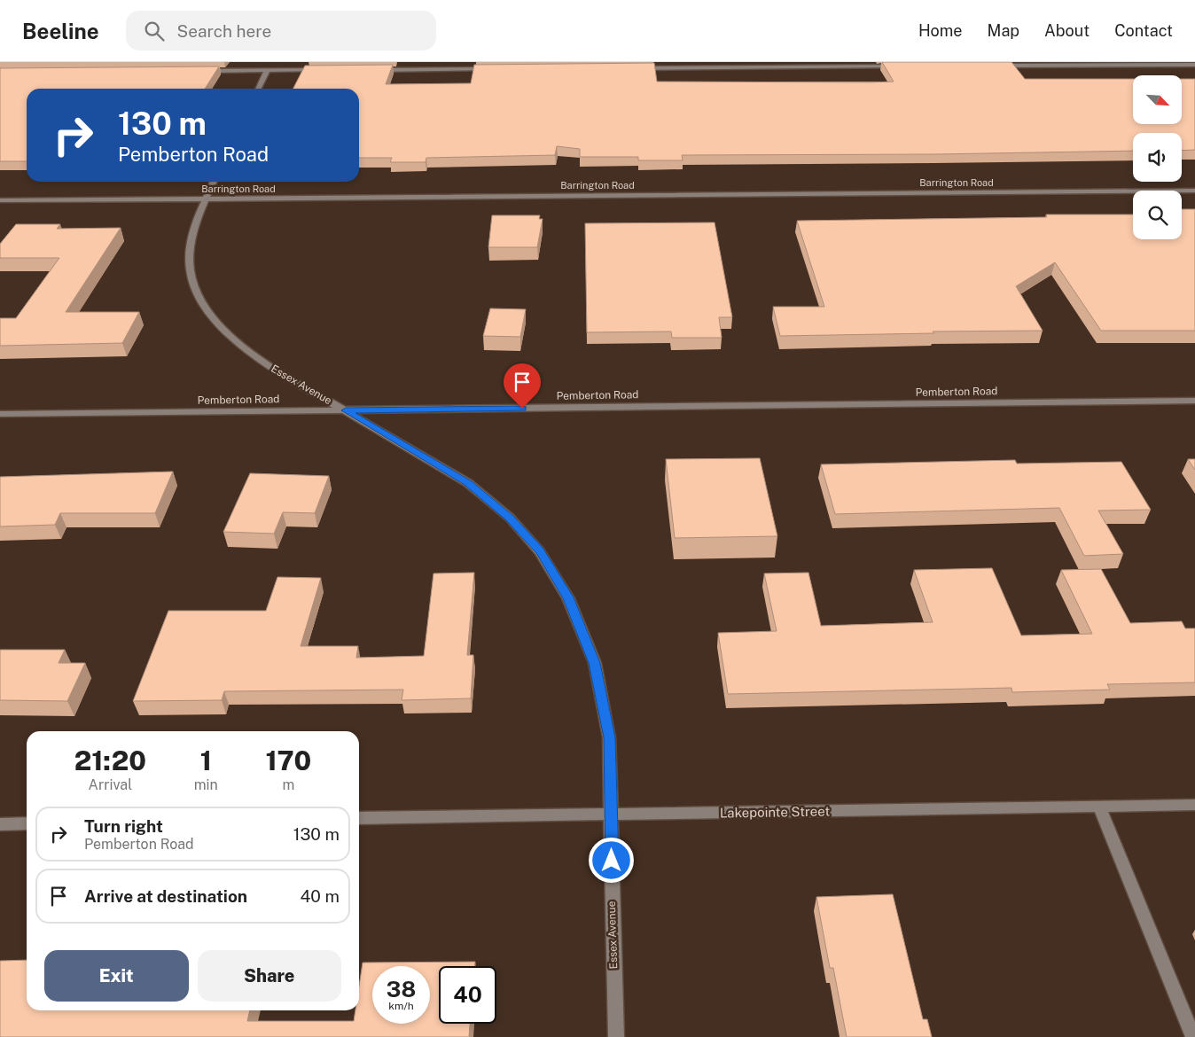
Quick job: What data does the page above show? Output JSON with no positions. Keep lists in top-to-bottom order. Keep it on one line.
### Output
{"streets":{"street":["Barrington Road","Essex Avenue","Pemberton Road","Lakepointe Street"]},"crossings":[["Barrington Road","Essex Avenue"],["Essex Avenue","Pemberton Road"],["Essex Avenue","Lakepointe Street"]],"north":"bottom right","page":{"header":"Beeline","search":"Search here","nav":["Home","Map","About","Contact"],"turn":["130 m","Pemberton Road"],"eta":["21:20","Arrival","1","min","170","m"],"list":[{"name":"Turn right","note":"Pemberton Road","value":"130 m"},{"name":"Arrive at destination","value":"40 m"}],"buttons":["Exit","Share"],"speed":"38 km/h","limit":"40"}}
